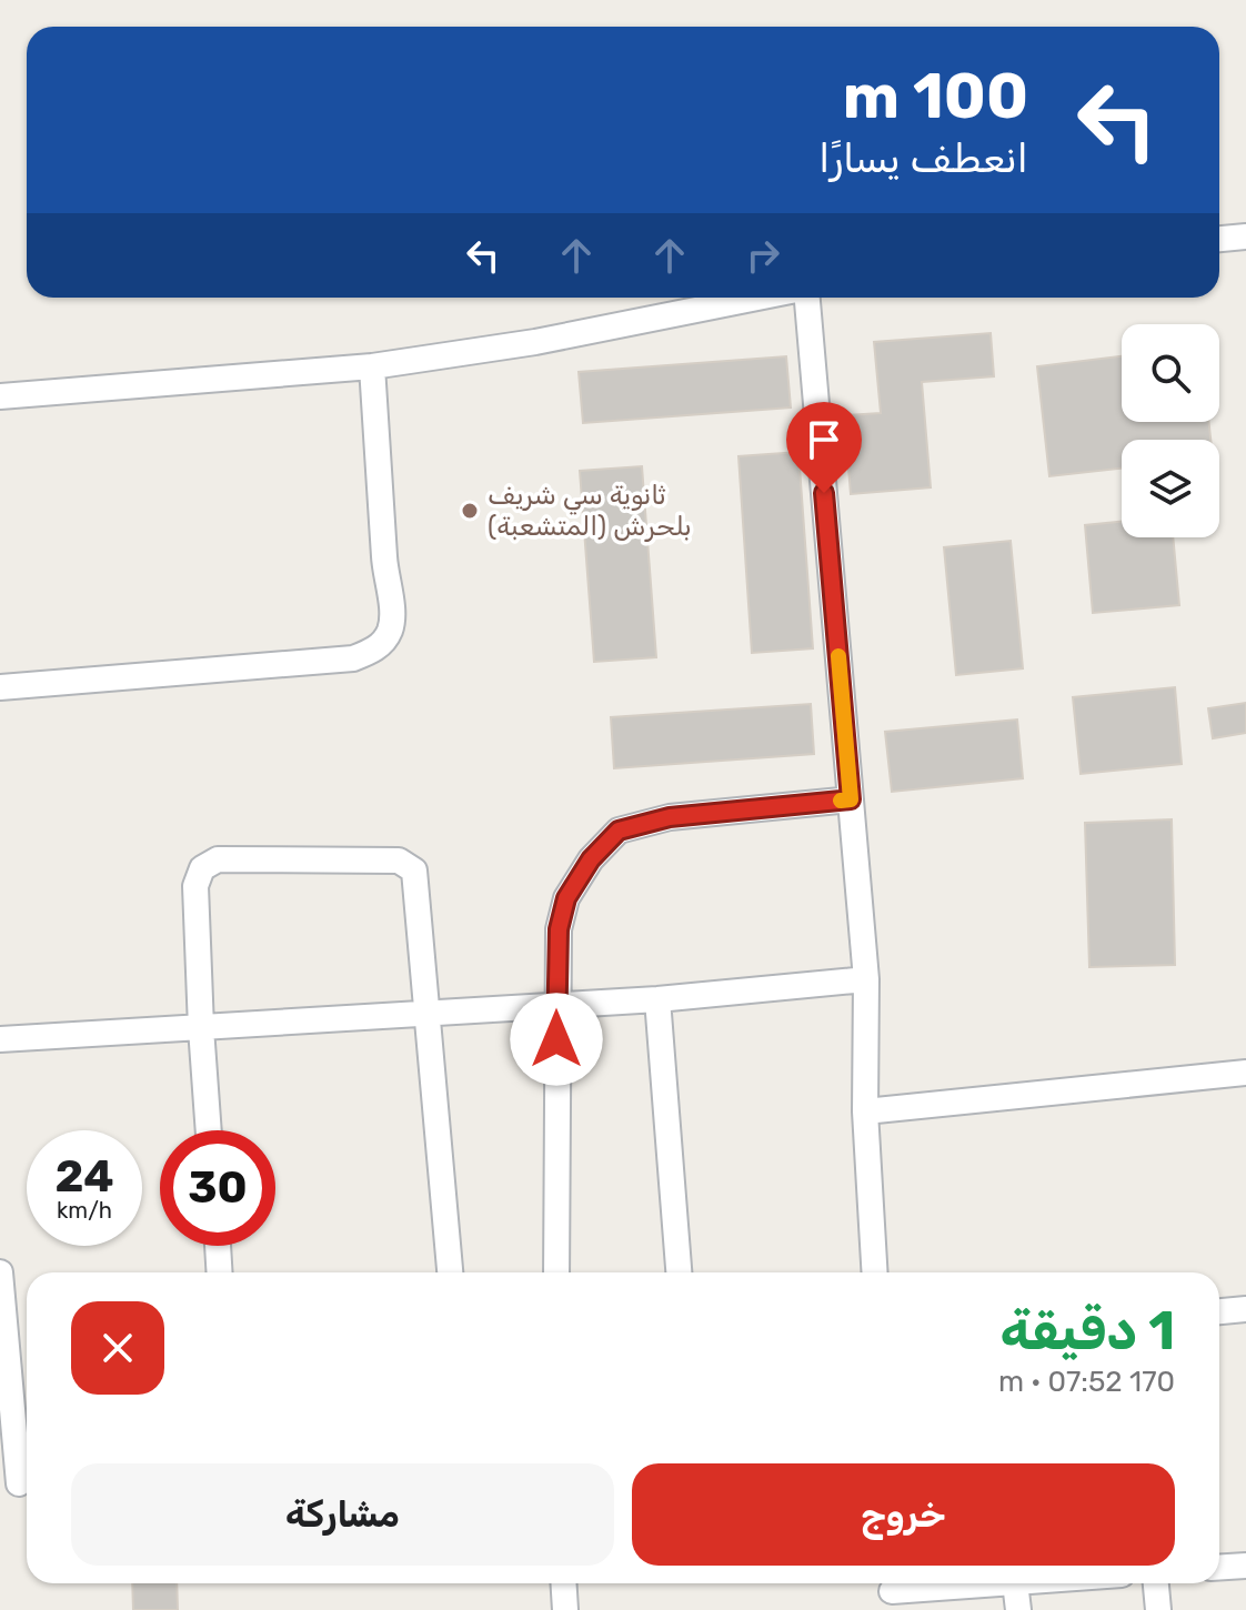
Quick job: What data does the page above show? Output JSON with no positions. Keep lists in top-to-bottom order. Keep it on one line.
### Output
{"places":["ثانوية سي شريف بلحرش (المتشعبة)"],"page":{"turn":["100 m","انعطف يسارًا"],"speed":"24 km/h","limit":"30","heading":["1 دقيقة","170 m · 07:52"],"buttons":["خروج","مشاركة"]}}
